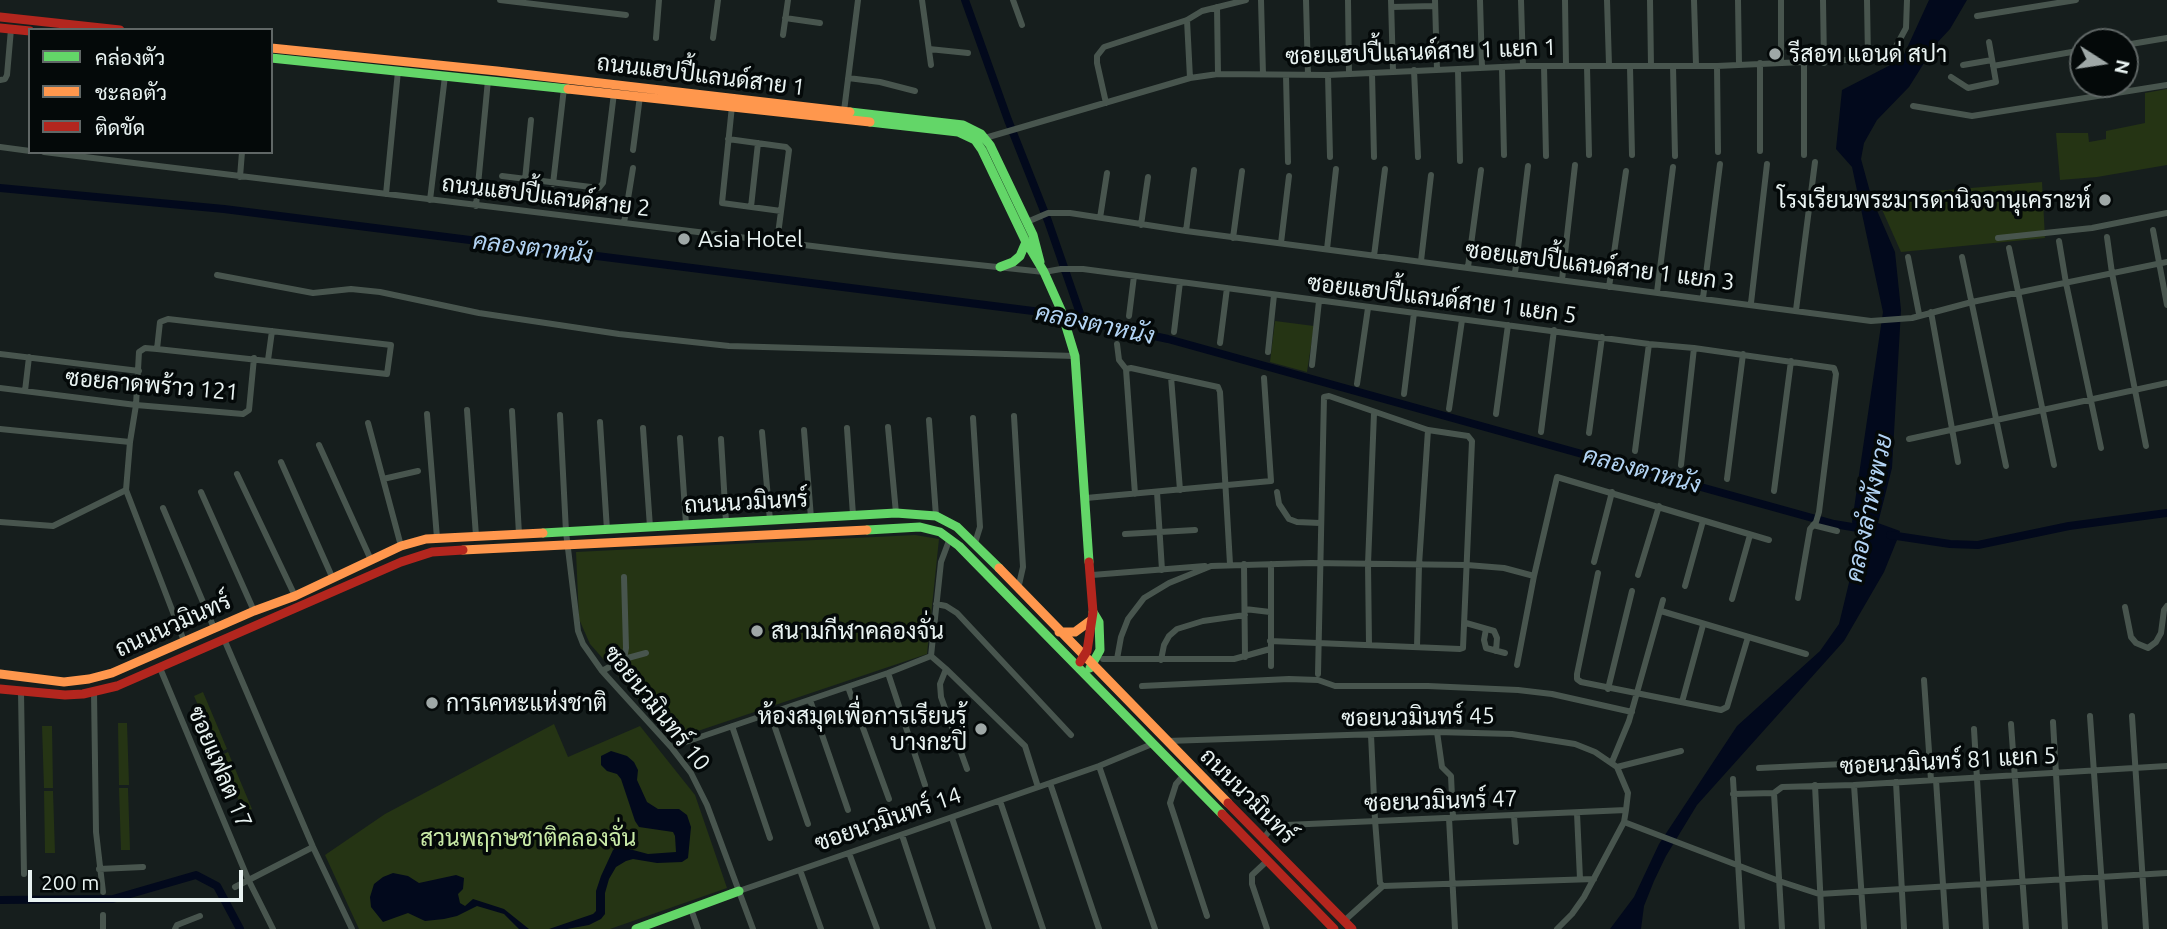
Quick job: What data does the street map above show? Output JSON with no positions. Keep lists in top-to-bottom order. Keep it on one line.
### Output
{"streets":{"main road":["ถนนแฮปปี้แลนด์สาย 1","ถนนนวมินทร์","ซอยนวมินทร์ 14"],"street":["ซอยแฮปปี้แลนด์สาย 1 แยก 1","ถนนแฮปปี้แลนด์สาย 2","ซอยแฮปปี้แลนด์สาย 1 แยก 3","ซอยแฮปปี้แลนด์สาย 1 แยก 5","ซอยลาดพร้าว 121","ซอยนวมินทร์ 10","ซอยนวมินทร์ 45","ซอยนวมินทร์ 81 แยก 5","ซอยแฟลต 17","ซอยนวมินทร์ 47"]},"crossings":[["ซอยแฮปปี้แลนด์สาย 1 แยก 1","ถนนแฮปปี้แลนด์สาย 1"],["ถนนแฮปปี้แลนด์สาย 2","ซอยแฮปปี้แลนด์สาย 1 แยก 5"],["ถนนนวมินทร์","ซอยนวมินทร์ 10"],["ถนนนวมินทร์","ซอยนวมินทร์ 45"],["ถนนนวมินทร์","ซอยแฟลต 17"],["ถนนนวมินทร์","ซอยนวมินทร์ 47"],["ถนนนวมินทร์","ซอยนวมินทร์ 14"],["ซอยนวมินทร์ 10","ซอยนวมินทร์ 14"]],"water":["คลองตาหนัง","คลองลำพังพวย"],"parks":["สวนพฤกษชาติคลองจั่น"],"places":["รีสอท แอนด่ สปา","โรงเรียนพระมารดานิจจานุเคราะห์","Asia Hotel","สนามกีฬาคลองจั่น","การเคหะแห่งชาติ","ห้องสมุดเพื่อการเรียนรู้ บางกะปิ"],"legend":["คล่องตัว","ชะลอตัว","ติดขัด"],"scale_bar":"200 m","north":"right"}
